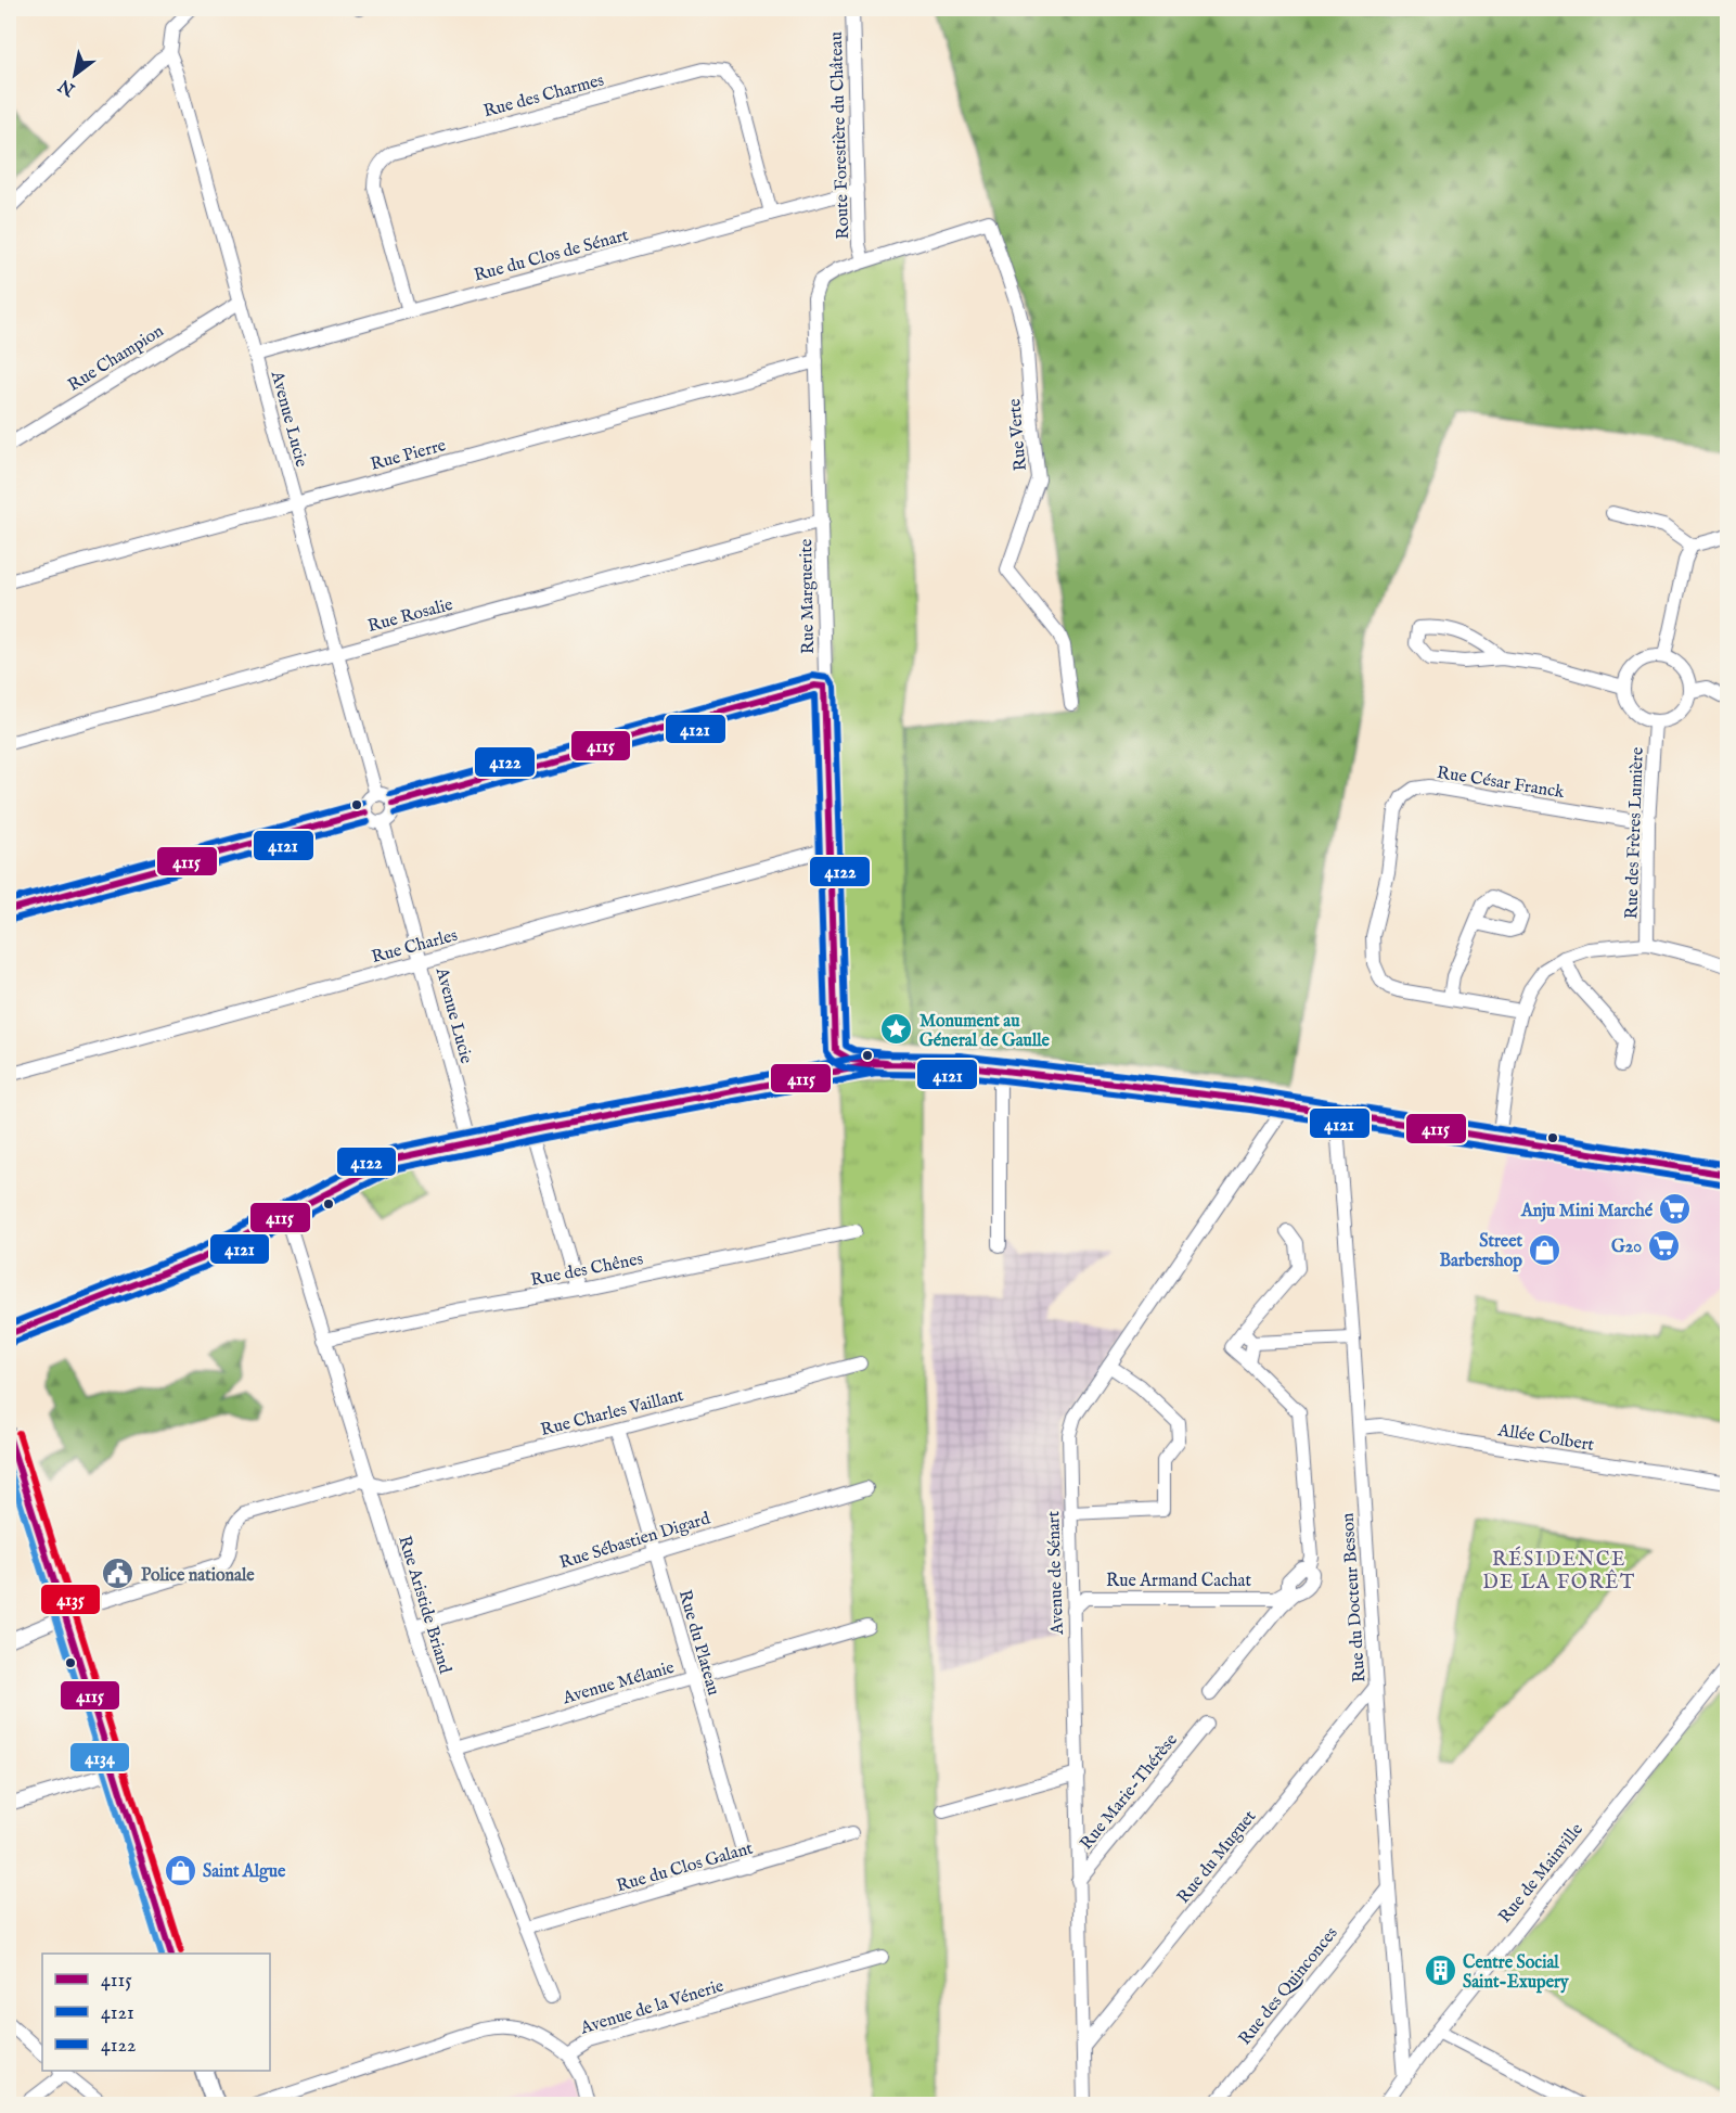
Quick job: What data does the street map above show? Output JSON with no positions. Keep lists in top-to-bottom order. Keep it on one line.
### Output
{"streets":{"street":["Rue des Charmes","Route Forestière du Château","Rue du Clos de Sénart","Rue Champion","Avenue Lucie","Rue Verte","Rue Pierre","Rue Marguerite","Rue Rosalie","Rue César Franck","Rue des Frères Lumière","Rue Charles","Rue des Chênes","Rue Charles Vaillant","Allée Colbert","Rue Sébastien Digard","Avenue de Sénart","Rue Armand Cachat","Rue du Docteur Besson","Rue Aristide Briand","Rue du Plateau","Avenue Mélanie","Rue Marie-Thérèse","Rue du Muguet","Rue du Clos Galant","Rue de Mainville","Rue des Quinconces","Avenue de la Vénerie"]},"crossings":[["Rue des Charmes","Rue du Clos de Sénart"],["Route Forestière du Château","Rue du Clos de Sénart"],["Route Forestière du Château","Rue Verte"],["Route Forestière du Château","Rue Marguerite"],["Rue du Clos de Sénart","Avenue Lucie"],["Rue Champion","Avenue Lucie"],["Avenue Lucie","Rue Pierre"],["Avenue Lucie","Rue Rosalie"],["Avenue Lucie","Rue Charles"],["Rue Verte","Rue Marguerite"],["Rue Pierre","Rue Marguerite"],["Rue Marguerite","Rue Rosalie"],["Rue Marguerite","Rue Charles"],["Rue César Franck","Rue des Frères Lumière"],["Rue des Chênes","Rue Aristide Briand"],["Rue Charles Vaillant","Rue Aristide Briand"],["Rue Charles Vaillant","Rue du Plateau"],["Allée Colbert","Rue du Docteur Besson"],["Rue Sébastien Digard","Rue Aristide Briand"],["Rue Sébastien Digard","Rue du Plateau"],["Avenue de Sénart","Rue Armand Cachat"],["Avenue de Sénart","Rue Marie-Thérèse"],["Avenue de Sénart","Rue du Muguet"],["Rue du Docteur Besson","Rue du Muguet"],["Rue du Docteur Besson","Rue de Mainville"],["Rue du Docteur Besson","Rue des Quinconces"],["Rue Aristide Briand","Avenue Mélanie"],["Rue Aristide Briand","Rue du Clos Galant"],["Rue du Plateau","Avenue Mélanie"],["Rue du Plateau","Rue du Clos Galant"]],"districts":["RÉSIDENCE DE LA FORÊT"],"places":{"place":["Monument au Géneral de Gaulle"],"supermarket":["Anju Mini Marché","G20"],"shop":["Street Barbershop","Saint Algue"],"public building":["Police nationale"],"building":["Centre Social Saint-Exupery"]},"lines":["transit line 4122","transit line 4115","transit line 4121","transit line 4135","transit line 4134"],"legend":["4115","4121","4122"],"north":"bottom left"}
